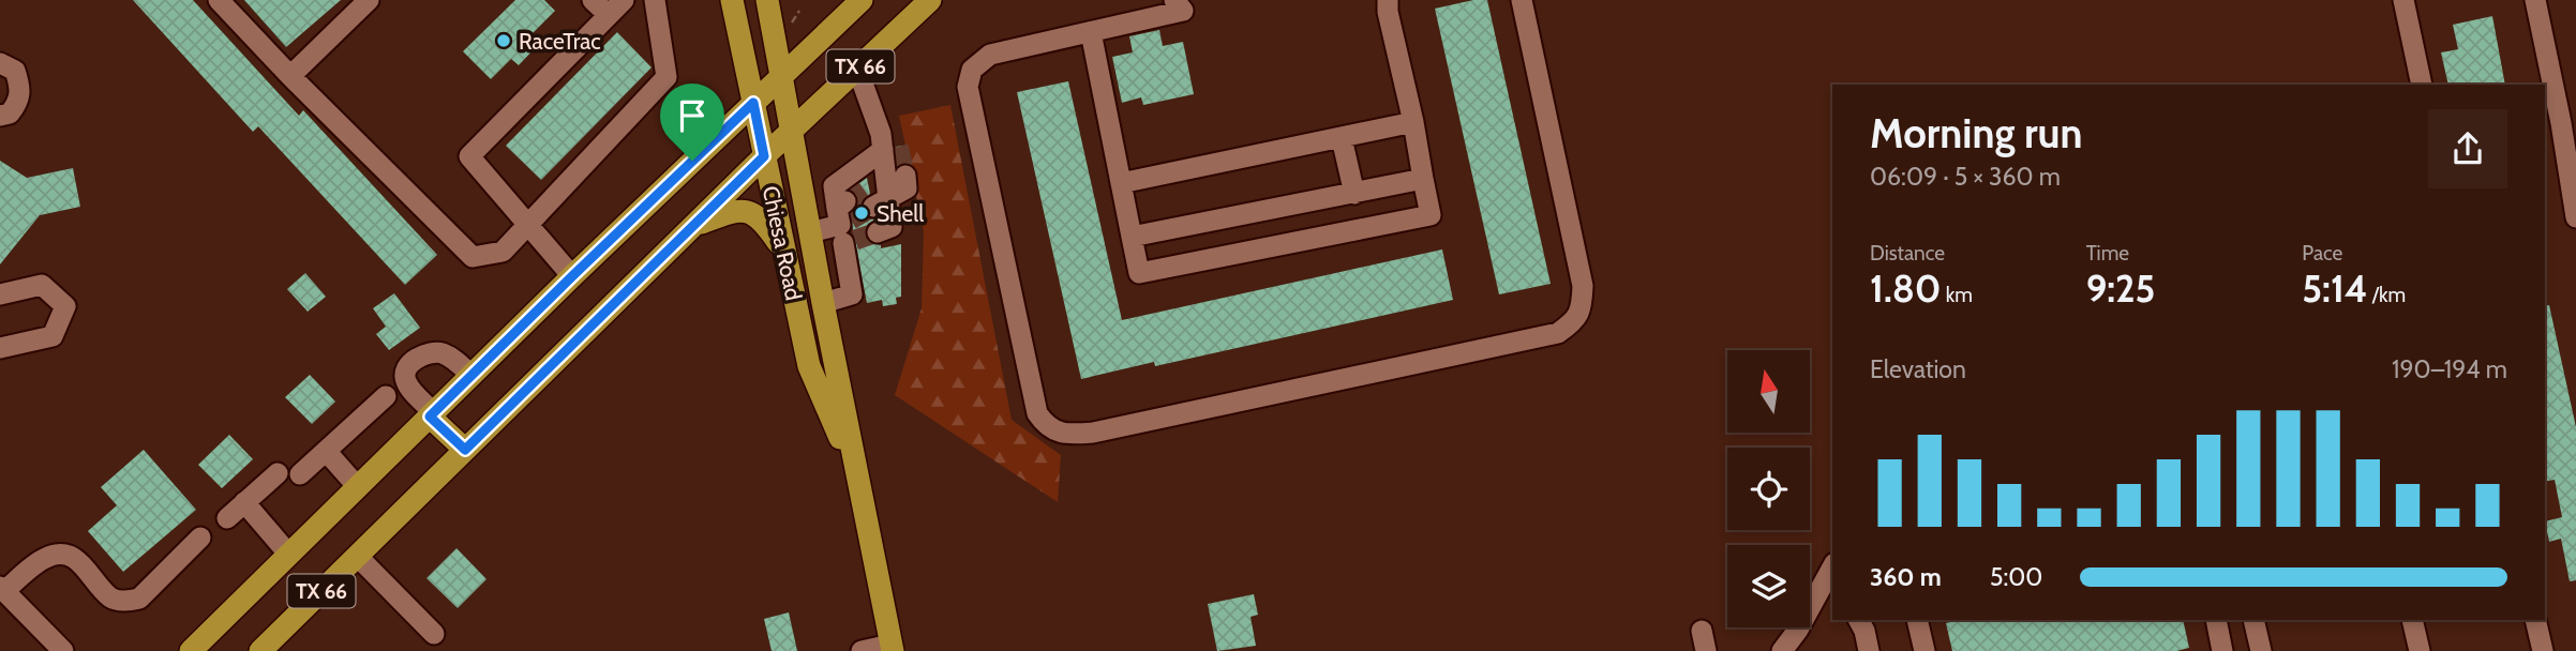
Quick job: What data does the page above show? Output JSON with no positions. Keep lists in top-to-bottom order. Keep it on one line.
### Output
{"streets":{"main road":["TX 66","Chiesa Road"]},"crossings":[["TX 66","Chiesa Road"]],"places":["RaceTrac","Shell"],"north":"top","page":{"heading":["Morning run","06:09 · 5 × 360 m"],"stats":[["Distance","1.80 km"],["Time","9:25"],["Pace","5:14 /km"]],"chart":["Elevation","190–194 m"],"list":[{"name":"360 m","note":"5:00"}]}}
